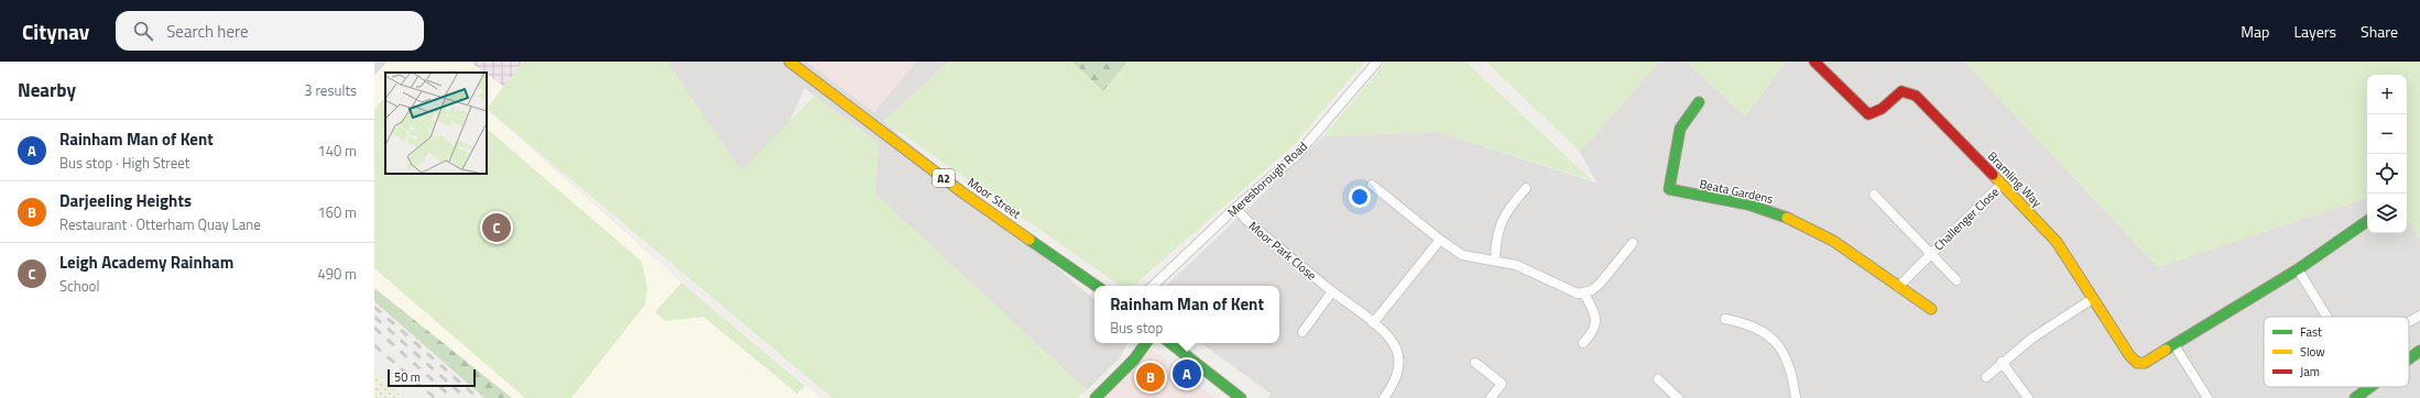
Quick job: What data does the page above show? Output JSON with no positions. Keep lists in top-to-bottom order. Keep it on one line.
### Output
{"streets":{"street":["A2","Meresborough Road","Bramling Way","Beata Gardens","Moor Street","Challenger Close","Moor Park Close"]},"crossings":[["Meresborough Road","Moor Park Close"],["Bramling Way","Challenger Close"]],"legend":["Fast","Slow","Jam"],"scale_bar":"50 m","page":{"header":"Citynav","search":"Search here","nav":["Map","Layers","Share"],"heading":["Nearby","3 results"],"map_buttons":["+","−"],"list":[{"mark":"A","name":"Rainham Man of Kent","note":"Bus stop · High Street","value":"140 m"},{"mark":"B","name":"Darjeeling Heights","note":"Restaurant · Otterham Quay Lane","value":"160 m"},{"mark":"C","name":"Leigh Academy Rainham","note":"School","value":"490 m"}],"pins":["C","A","B"],"popup":["Rainham Man of Kent","Bus stop"],"scale":"50 m"}}
